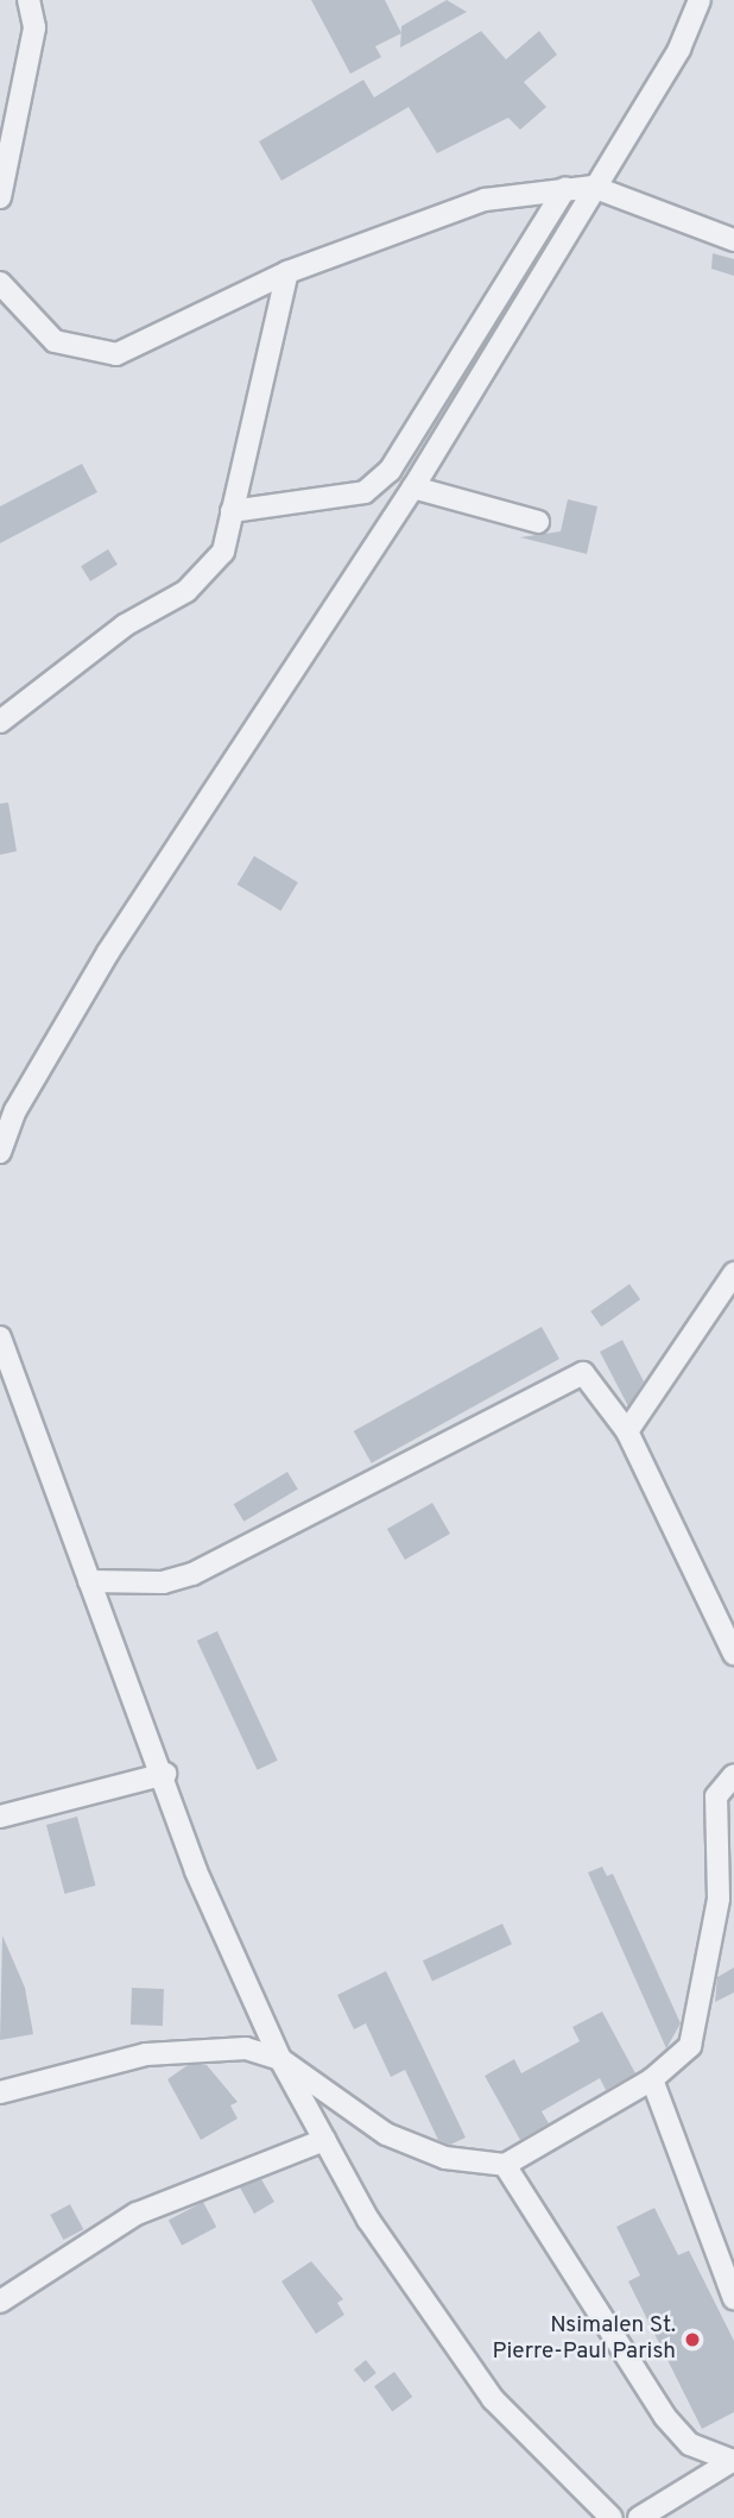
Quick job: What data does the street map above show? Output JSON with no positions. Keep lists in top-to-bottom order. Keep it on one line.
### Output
{"places":["Nsimalen St. Pierre-Paul Parish"]}
